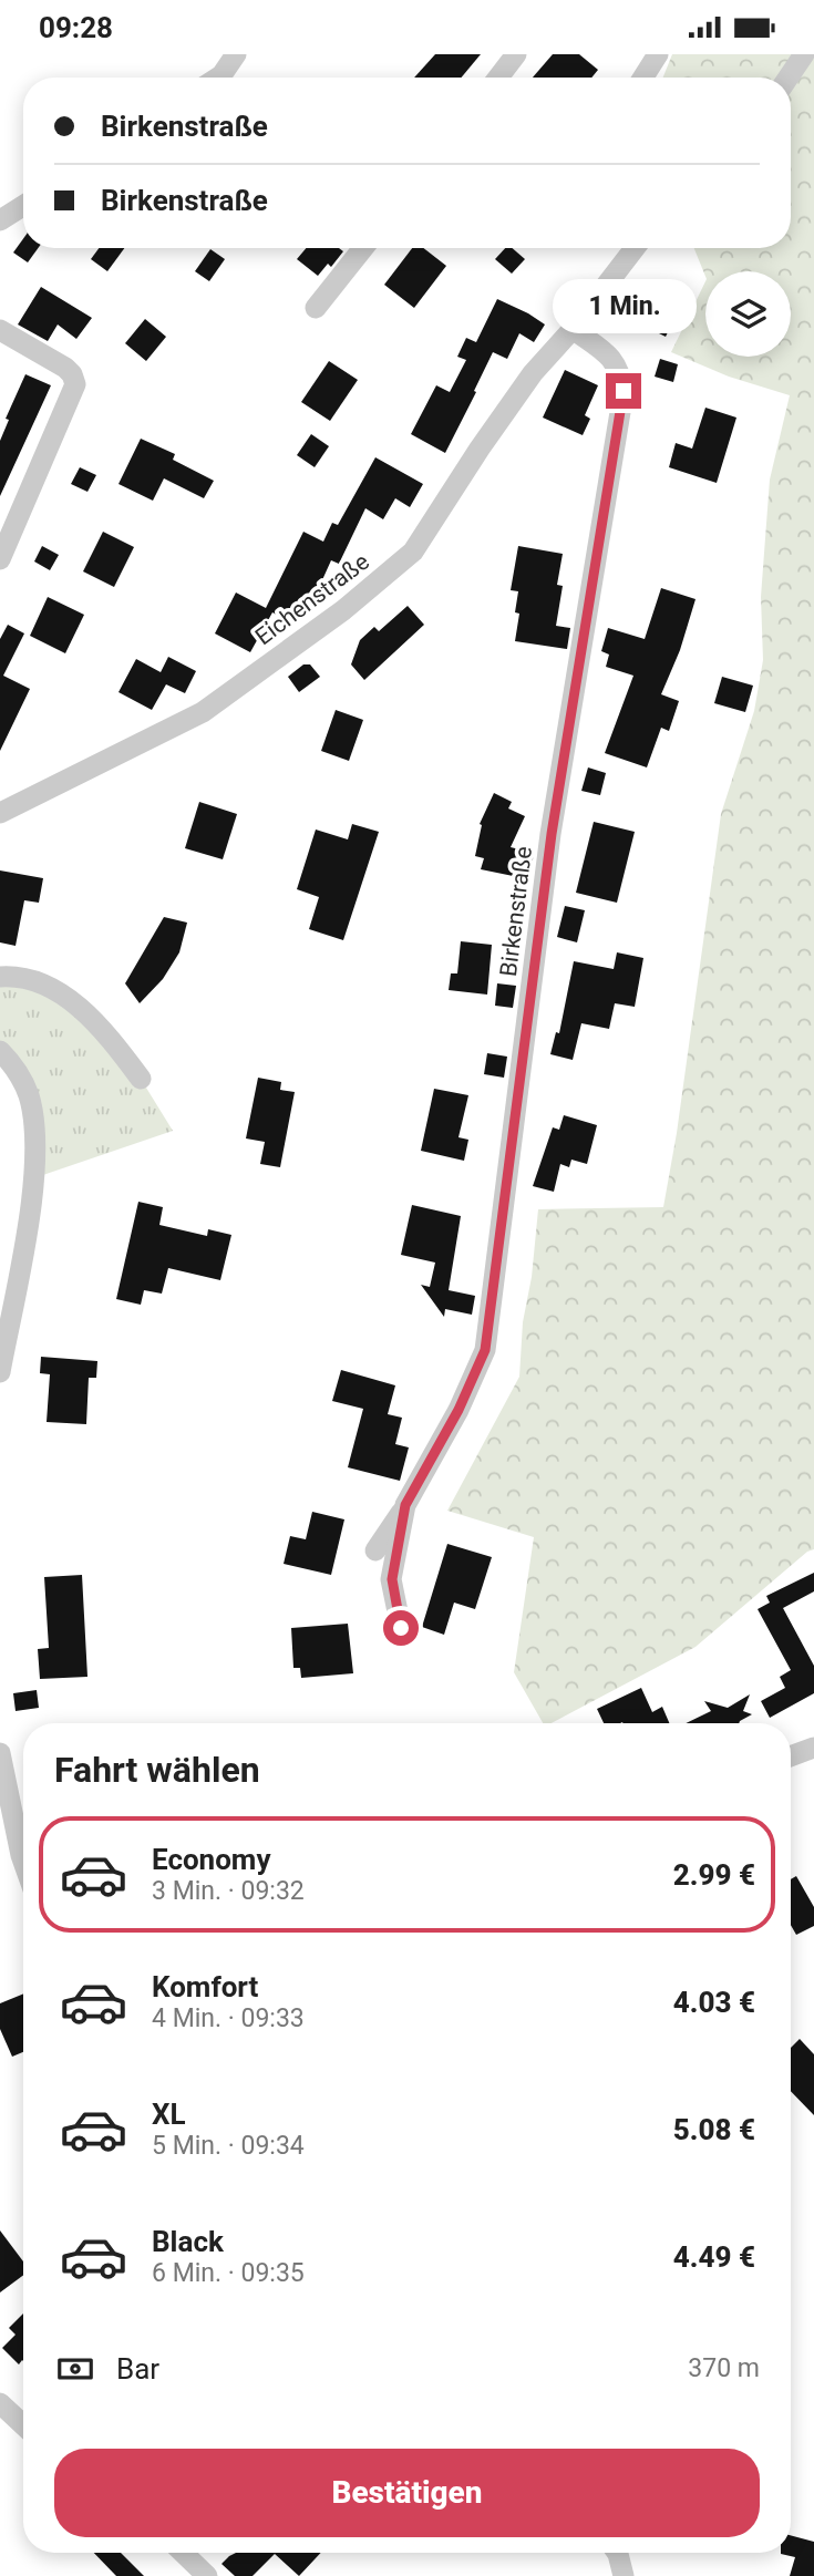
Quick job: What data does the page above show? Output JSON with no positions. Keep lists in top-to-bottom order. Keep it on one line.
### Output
{"streets":{"street":["Eichenstraße","Birkenstraße"]},"crossings":[["Eichenstraße","Birkenstraße"]],"page":{"status":"09:28","banner":["Birkenstraße","Birkenstraße"],"bubble":"1 Min.","heading":"Fahrt wählen","list":[{"name":"Economy","note":"3 Min. · 09:32","value":"2.99 €"},{"name":"Komfort","note":"4 Min. · 09:33","value":"4.03 €"},{"name":"XL","note":"5 Min. · 09:34","value":"5.08 €"},{"name":"Black","note":"6 Min. · 09:35","value":"4.49 €"}],"pay":["Bar","370 m"],"buttons":"Bestätigen"}}
